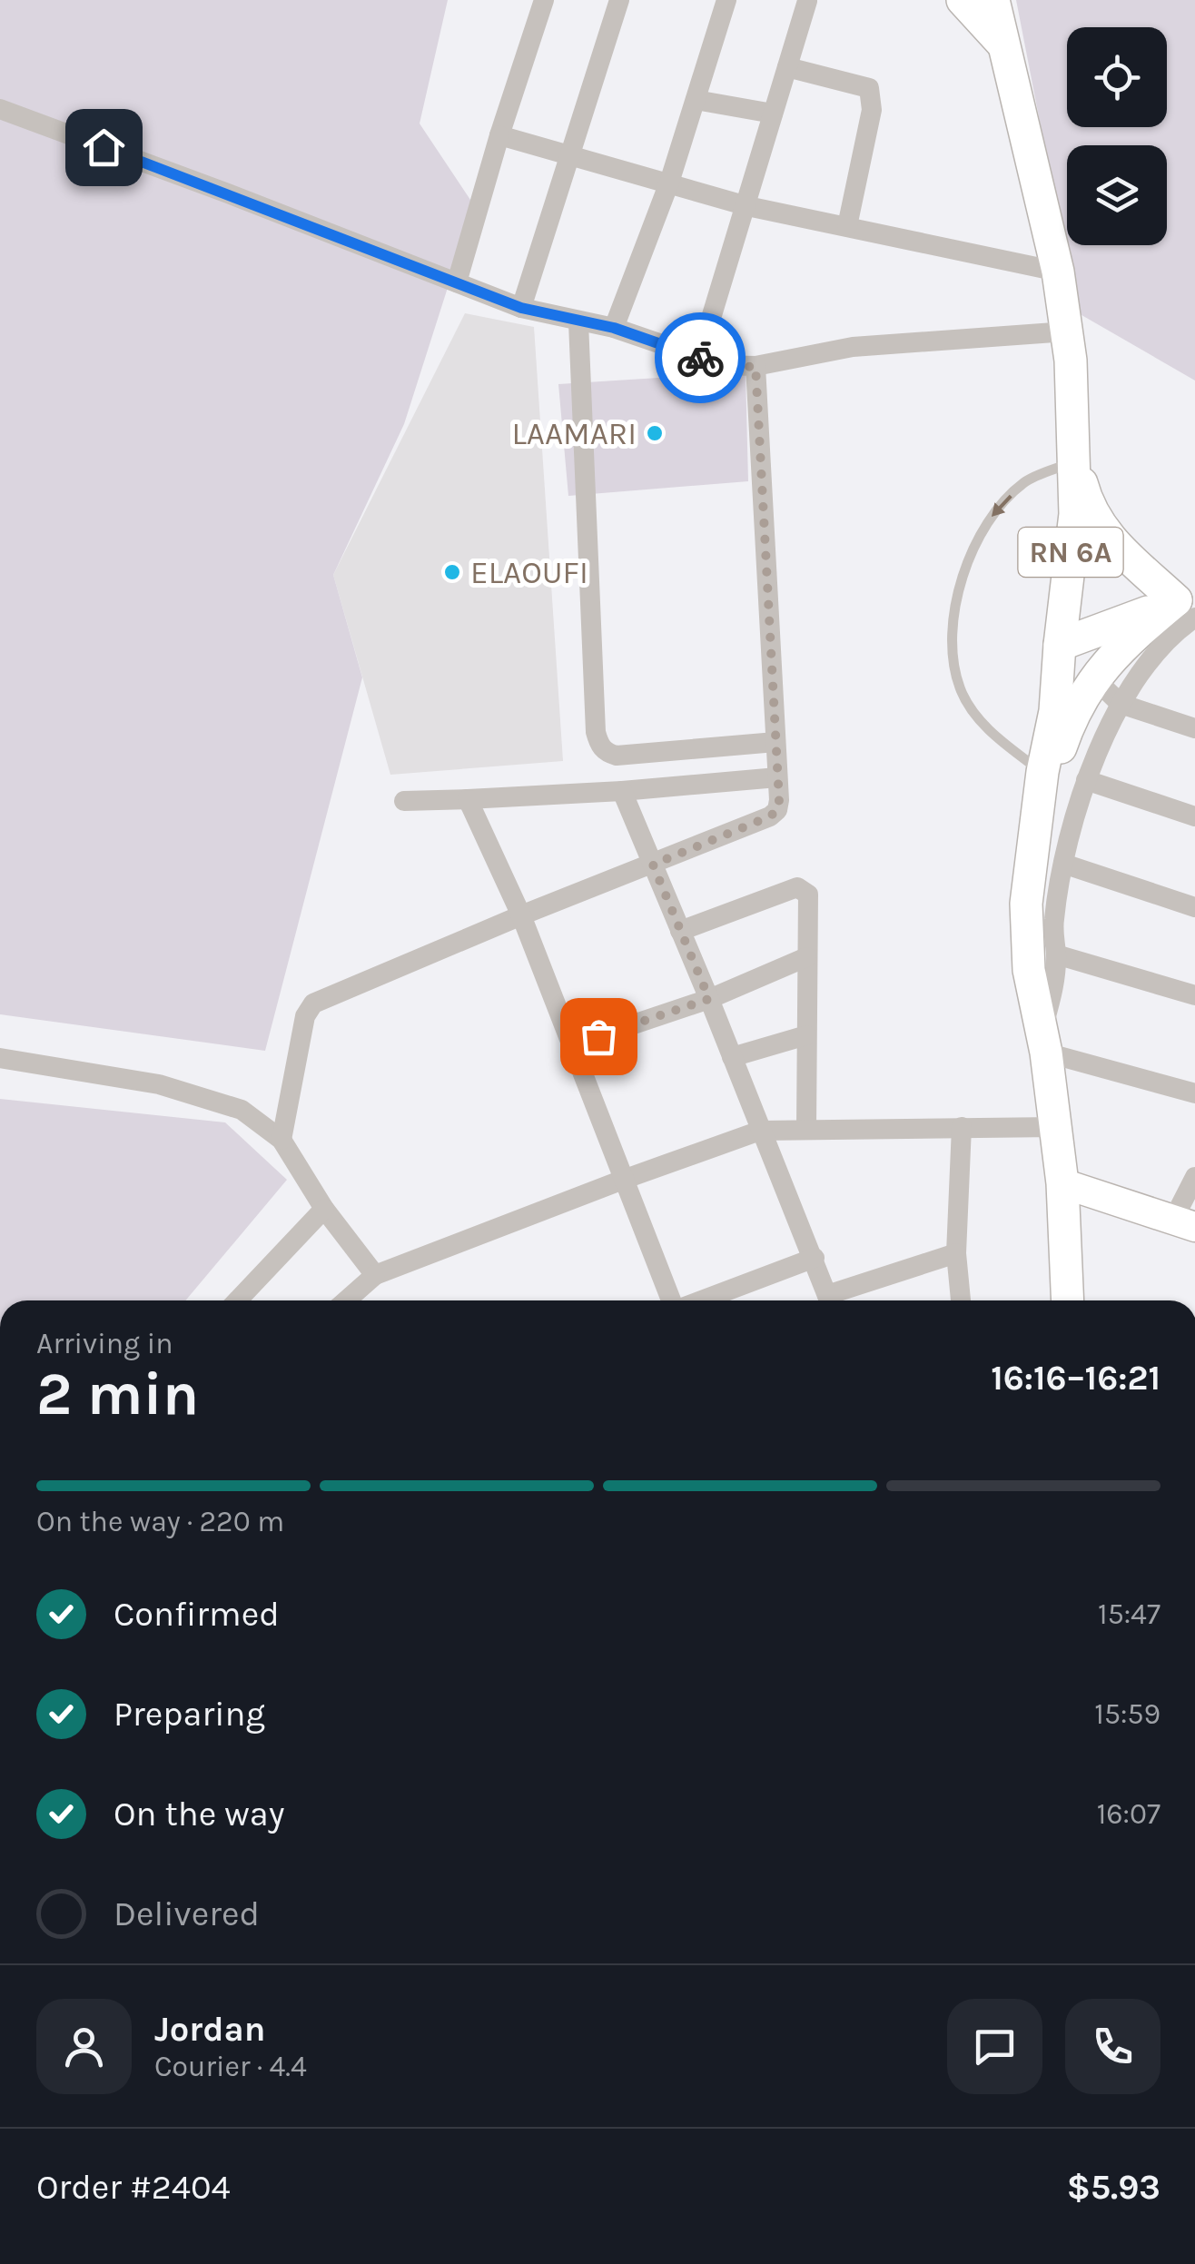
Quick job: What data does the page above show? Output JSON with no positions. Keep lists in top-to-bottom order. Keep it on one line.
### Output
{"streets":{"main road":["RN 6A"]},"places":["LAAMARI","ELAOUFI"],"page":{"heading":["2 min","Arriving in","16:16–16:21"],"panel":["Jordan","Courier · 4.4","Order #2404","$5.93"],"bar":"On the way · 220 m","list":[["Confirmed","15:47"],["Preparing","15:59"],["On the way","16:07"],"Delivered"]}}
